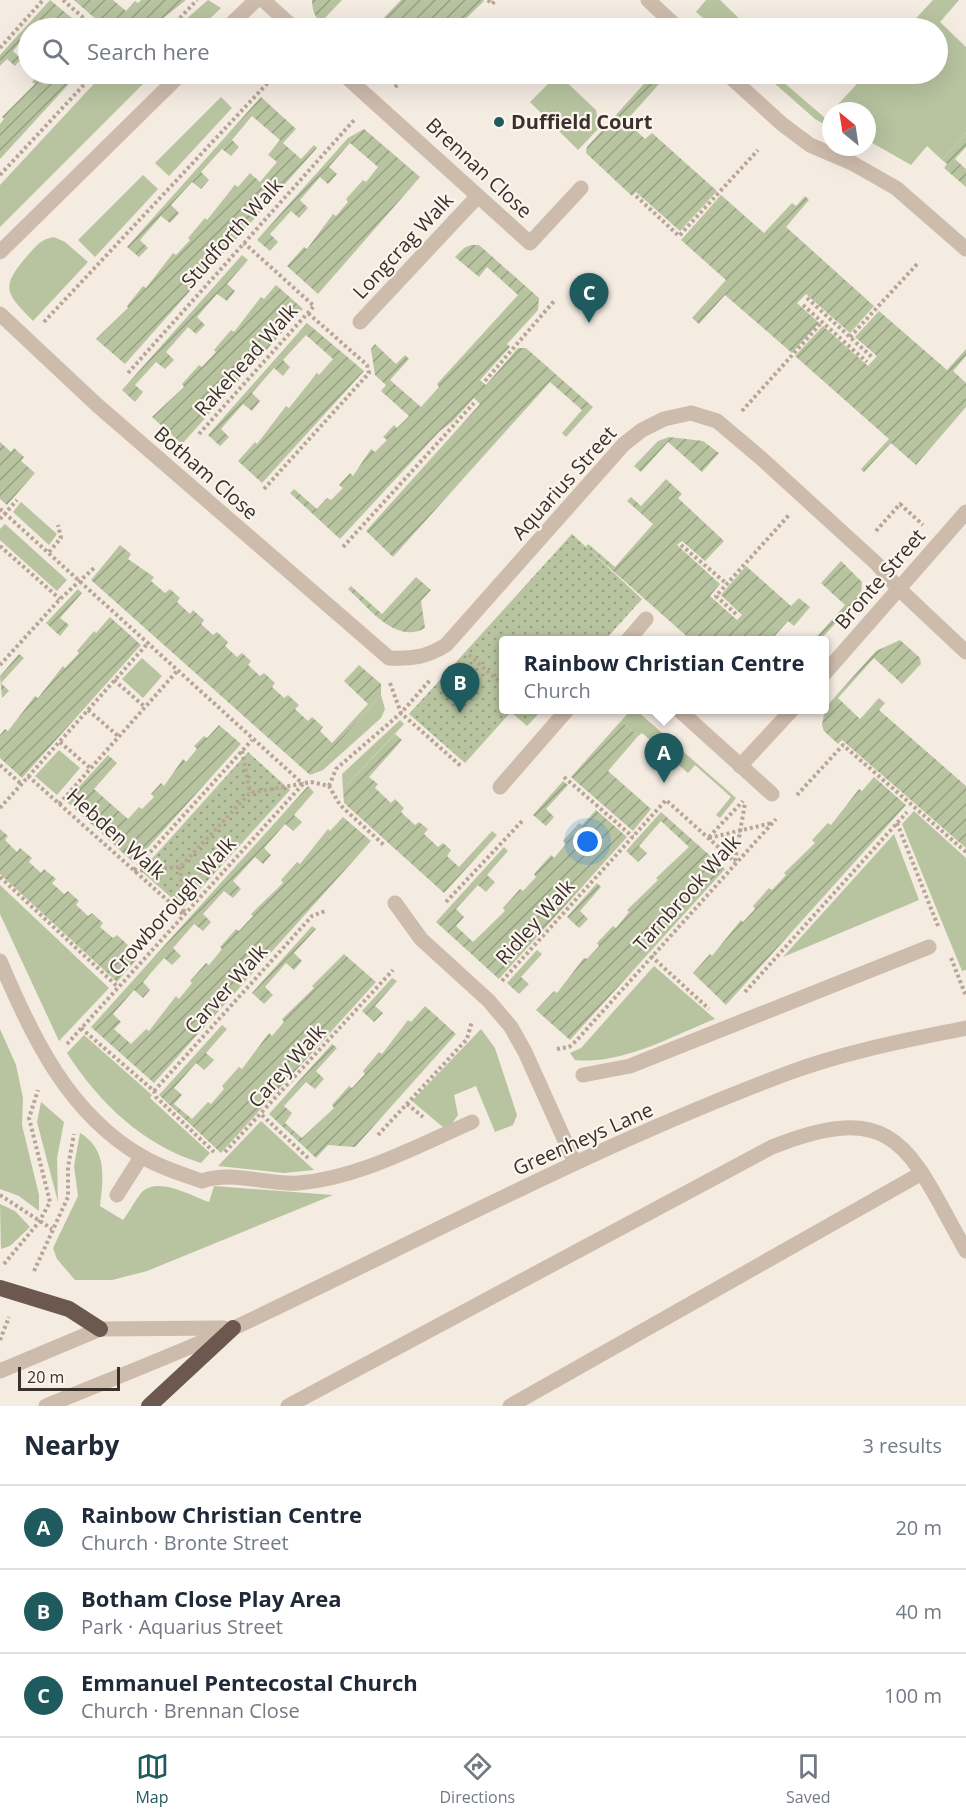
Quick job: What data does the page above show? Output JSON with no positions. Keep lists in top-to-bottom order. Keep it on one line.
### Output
{"streets":{"street":["Brennan Close","Longcrag Walk","Botham Close","Aquarius Street","Bronte Street","Greenheys Lane"],"path":["Studforth Walk","Rakehead Walk","Hebden Walk","Tarnbrook Walk","Crowborough Walk","Ridley Walk","Carver Walk","Carey Walk"]},"crossings":[["Brennan Close","Longcrag Walk"],["Studforth Walk","Rakehead Walk"],["Botham Close","Aquarius Street"],["Aquarius Street","Bronte Street"],["Hebden Walk","Crowborough Walk"],["Carver Walk","Carey Walk"]],"places":["Duffield Court"],"scale_bar":"20 m","north":"top left","page":{"search":"Search here","pins":["C","B","A"],"popup":["Rainbow Christian Centre","Church"],"scale":"20 m","heading":["Nearby","3 results"],"list":[{"mark":"A","name":"Rainbow Christian Centre","note":"Church · Bronte Street","value":"20 m"},{"mark":"B","name":"Botham Close Play Area","note":"Park · Aquarius Street","value":"40 m"},{"mark":"C","name":"Emmanuel Pentecostal Church","note":"Church · Brennan Close","value":"100 m"}],"nav":["Map","Directions","Saved"]}}
